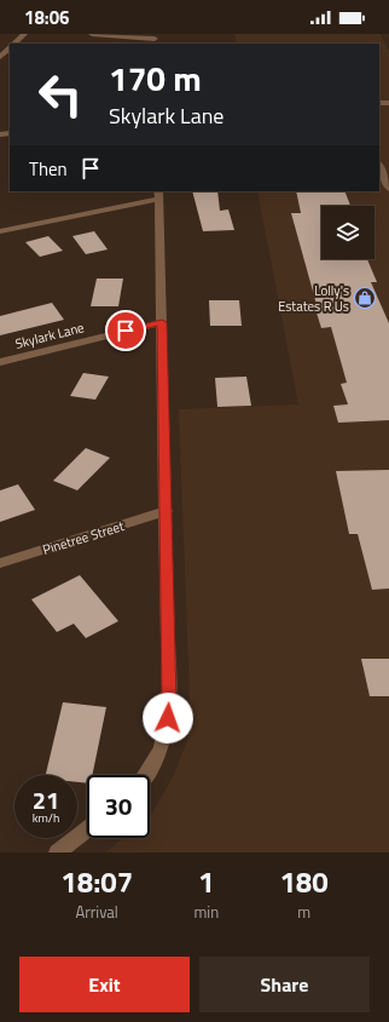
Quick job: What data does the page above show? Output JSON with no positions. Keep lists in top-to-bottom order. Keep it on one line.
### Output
{"streets":{"street":["Skylark Lane","Pinetree Street"]},"places":{"shop":["Lolly's Estates R Us"]},"page":{"status":"18:06","turn":["170 m","Skylark Lane"],"then":"Then","speed":"21 km/h","limit":"30","eta":["18:07","Arrival","1","min","180","m"],"buttons":["Exit","Share"]}}
